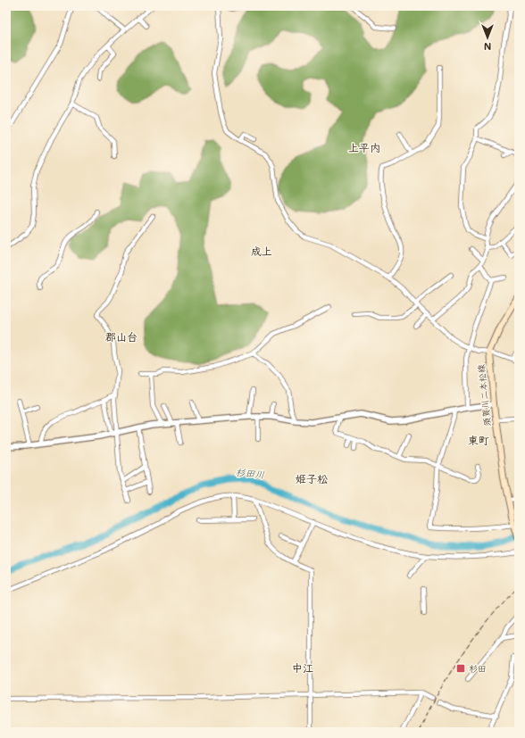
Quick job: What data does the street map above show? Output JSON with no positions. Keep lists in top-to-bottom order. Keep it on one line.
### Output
{"streets":{"main road":["須賀川二本松線"]},"districts":["上平内","成上","郡山台","東町","姫子松","中江"],"water":["杉田川"],"places":{"transit":["杉田"]},"north":"bottom"}
